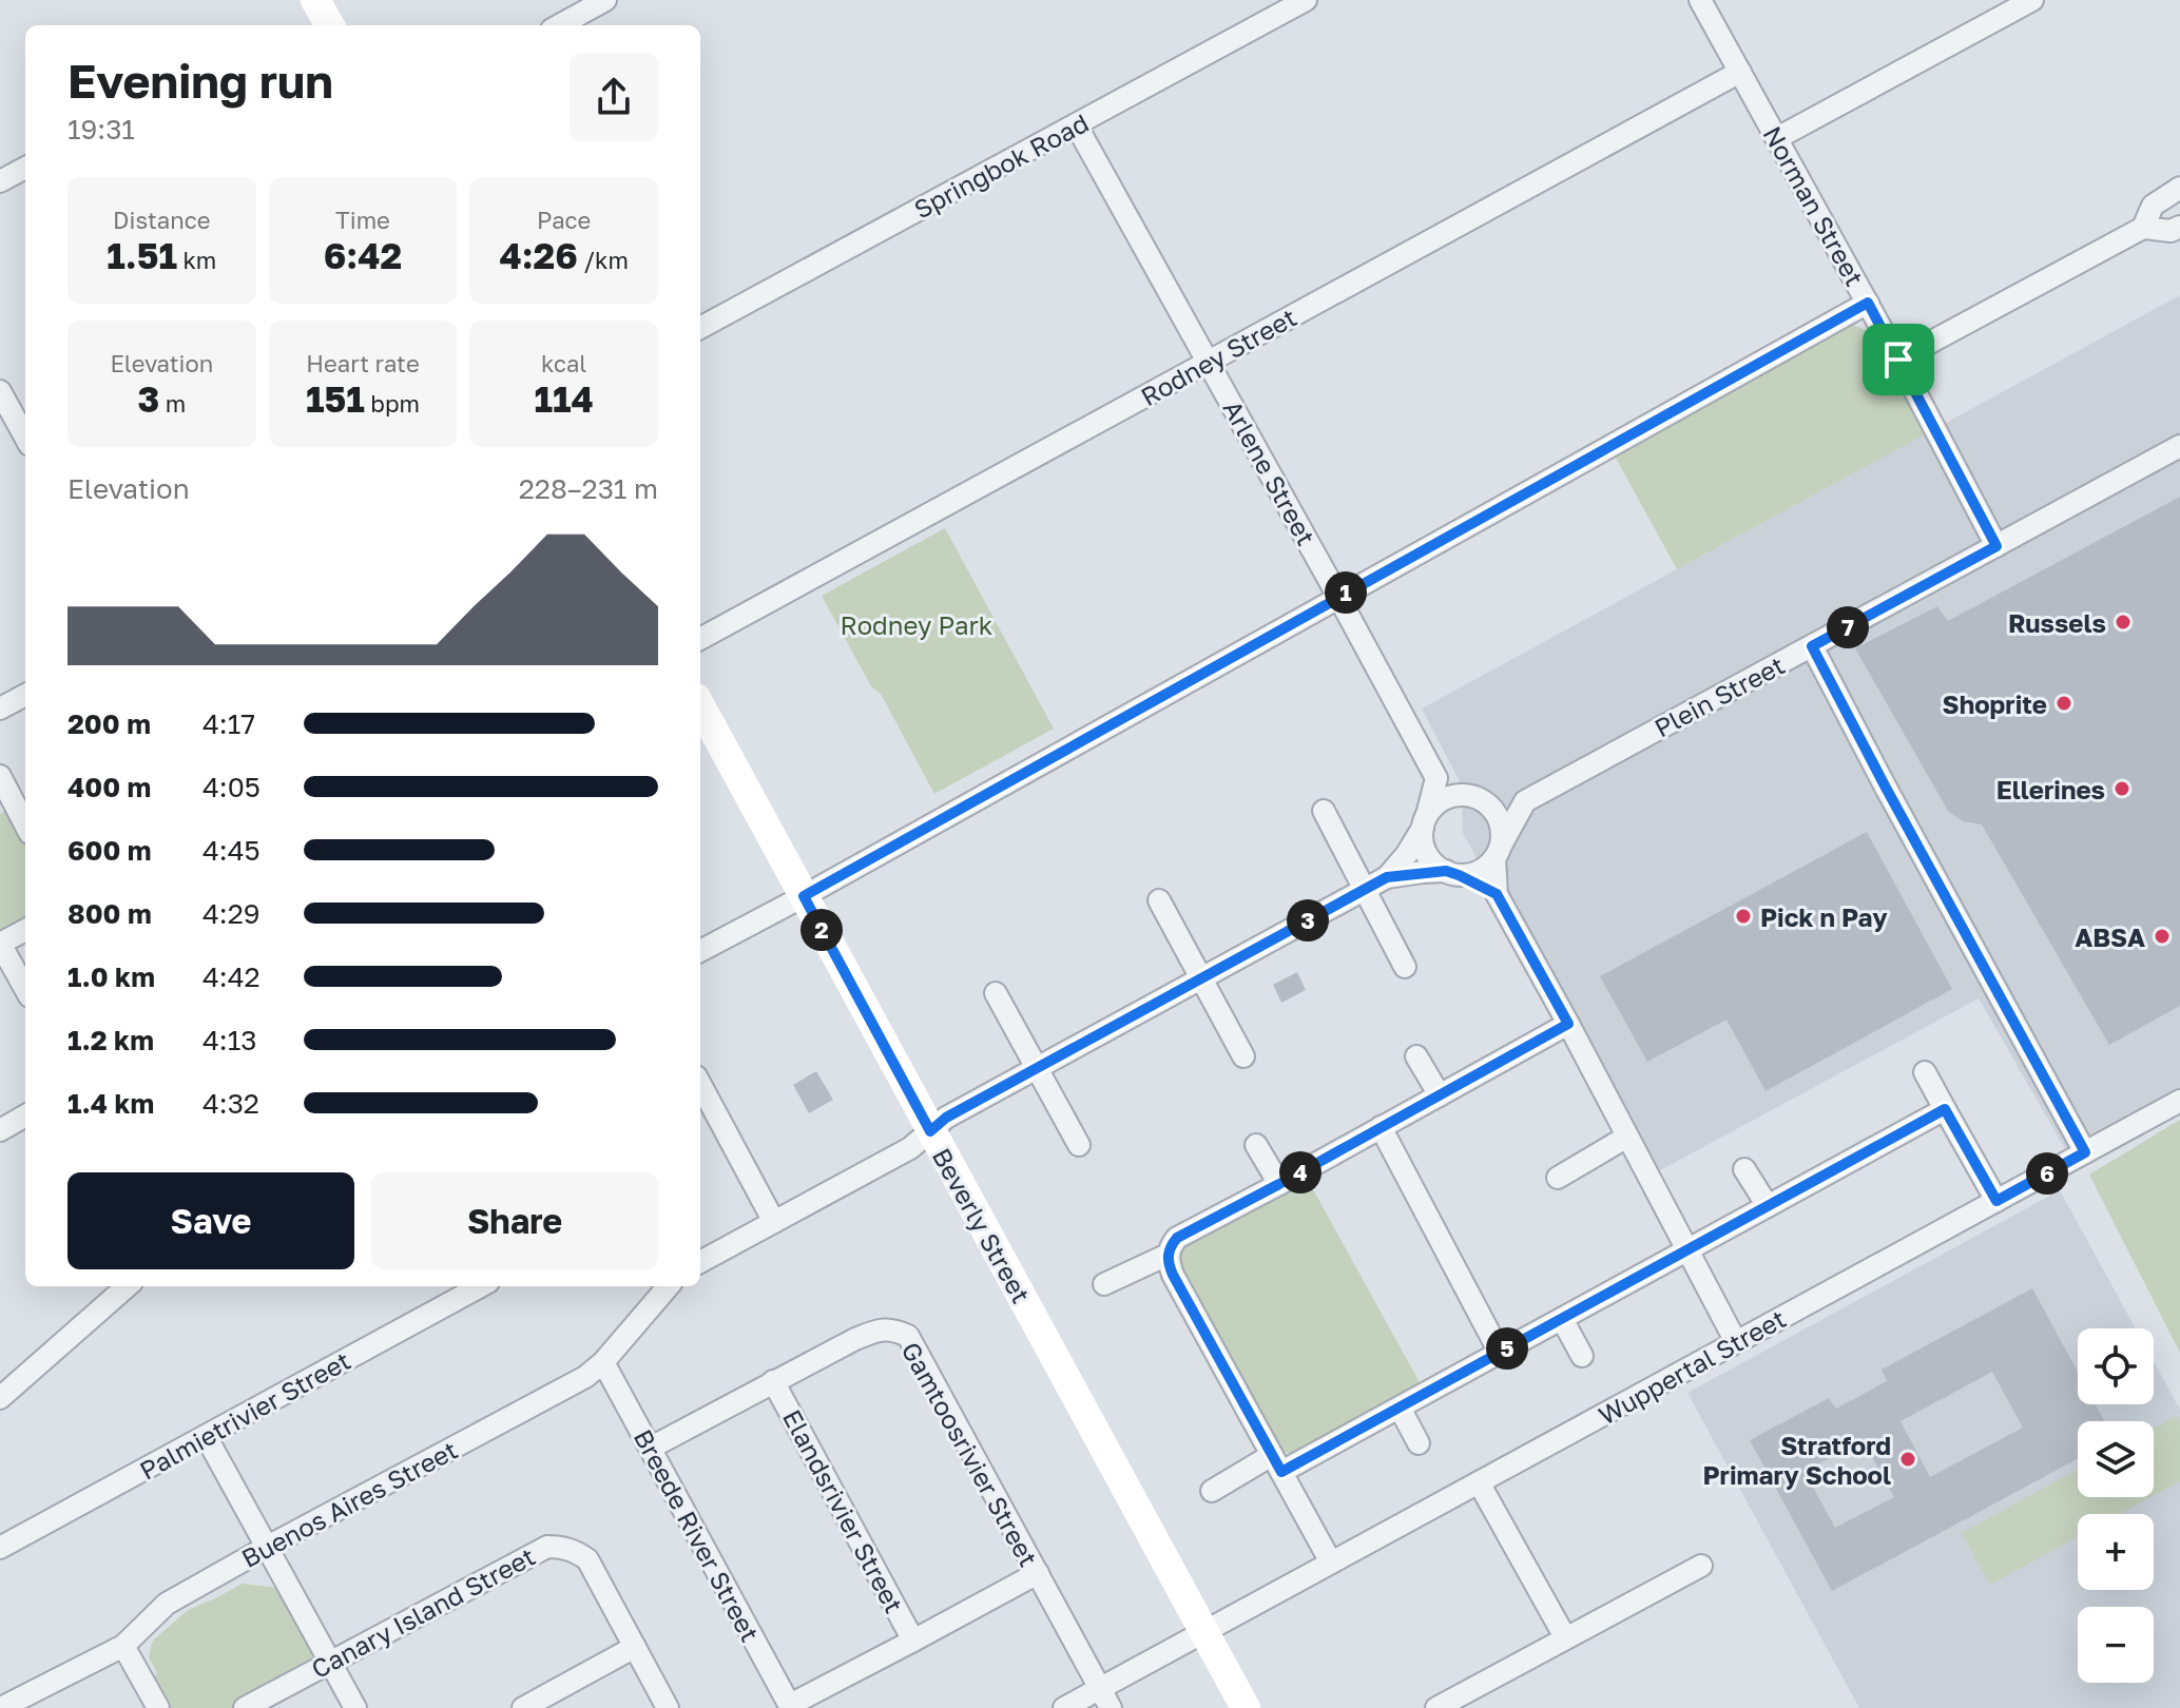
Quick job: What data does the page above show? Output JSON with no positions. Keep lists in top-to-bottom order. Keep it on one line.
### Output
{"streets":{"street":["Springbok Road","Norman Street","Rodney Street","Arlene Street","Plein Street","Beverly Street","Wuppertal Street","Palmietrivier Street","Gamtoosrivier Street","Buenos Aires Street","Elandsrivier Street","Breede River Street","Canary Island Street"]},"crossings":[["Springbok Road","Arlene Street"],["Norman Street","Rodney Street"],["Norman Street","Plein Street"],["Rodney Street","Arlene Street"],["Beverly Street","Wuppertal Street"],["Wuppertal Street","Gamtoosrivier Street"],["Gamtoosrivier Street","Elandsrivier Street"],["Gamtoosrivier Street","Breede River Street"],["Buenos Aires Street","Breede River Street"]],"parks":["Rodney Park"],"places":["Russels","Shoprite","Ellerines","Pick n Pay","ABSA","Stratford Primary School"],"page":{"heading":["Evening run","19:31"],"stats":[["Distance","1.51 km"],["Time","6:42"],["Pace","4:26 /km"],["Elevation","3 m"],["Heart rate","151 bpm"],["kcal","114"]],"chart":["Elevation","228–231 m"],"pins":["1","7","3","2","4","6","5"],"list":[{"name":"200 m","note":"4:17"},{"name":"400 m","note":"4:05"},{"name":"600 m","note":"4:45"},{"name":"800 m","note":"4:29"},{"name":"1.0 km","note":"4:42"},{"name":"1.2 km","note":"4:13"},{"name":"1.4 km","note":"4:32"}],"buttons":["Save","Share"],"map_buttons":["+","−"]}}
